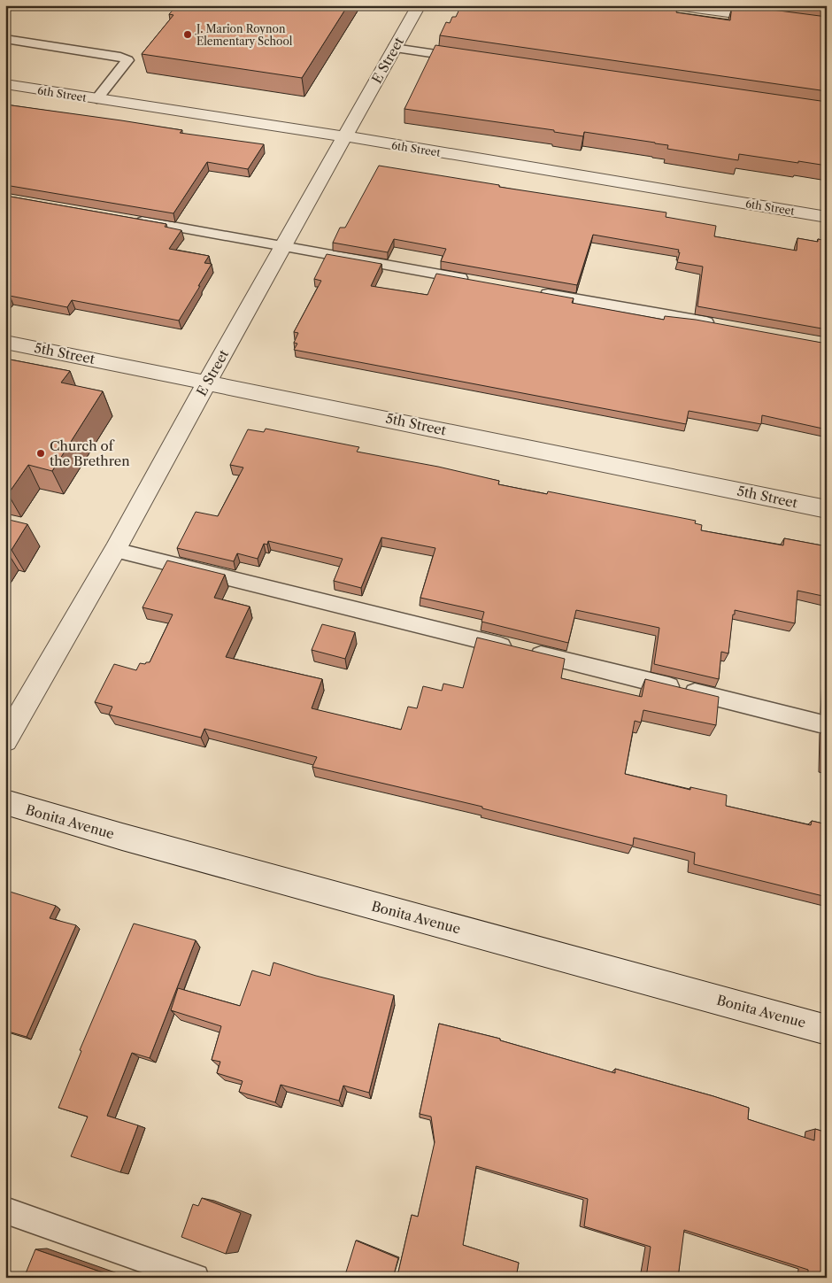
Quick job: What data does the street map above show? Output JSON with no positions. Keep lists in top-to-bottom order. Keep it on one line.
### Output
{"streets":{"street":["E Street","6th Street","5th Street","Bonita Avenue"]},"crossings":[["E Street","6th Street"],["E Street","5th Street"]],"places":["J. Marion Roynon Elementary School","Church of the Brethren"]}
